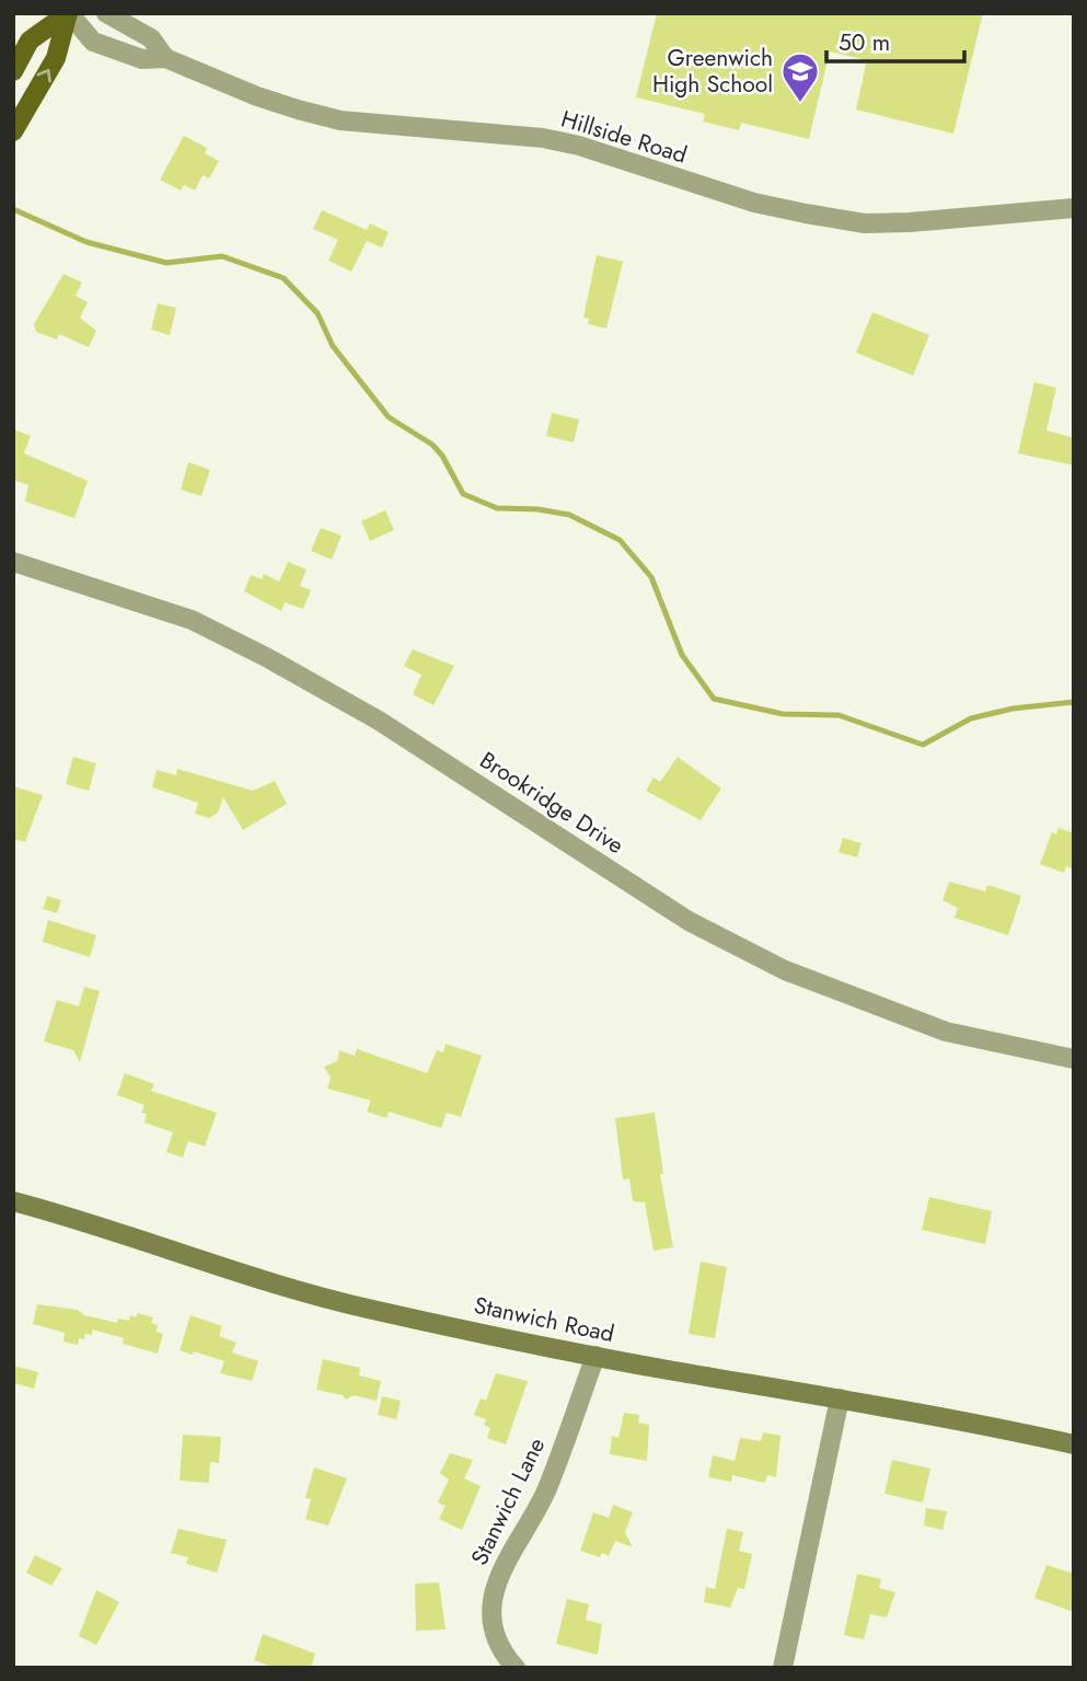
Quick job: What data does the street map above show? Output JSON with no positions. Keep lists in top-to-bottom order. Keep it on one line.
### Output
{"streets":{"street":["Hillside Road","Brookridge Drive","Stanwich Road","Stanwich Lane"]},"crossings":[["Stanwich Road","Stanwich Lane"]],"places":{"school or university":["Greenwich High School"]},"scale_bar":"50 m"}
